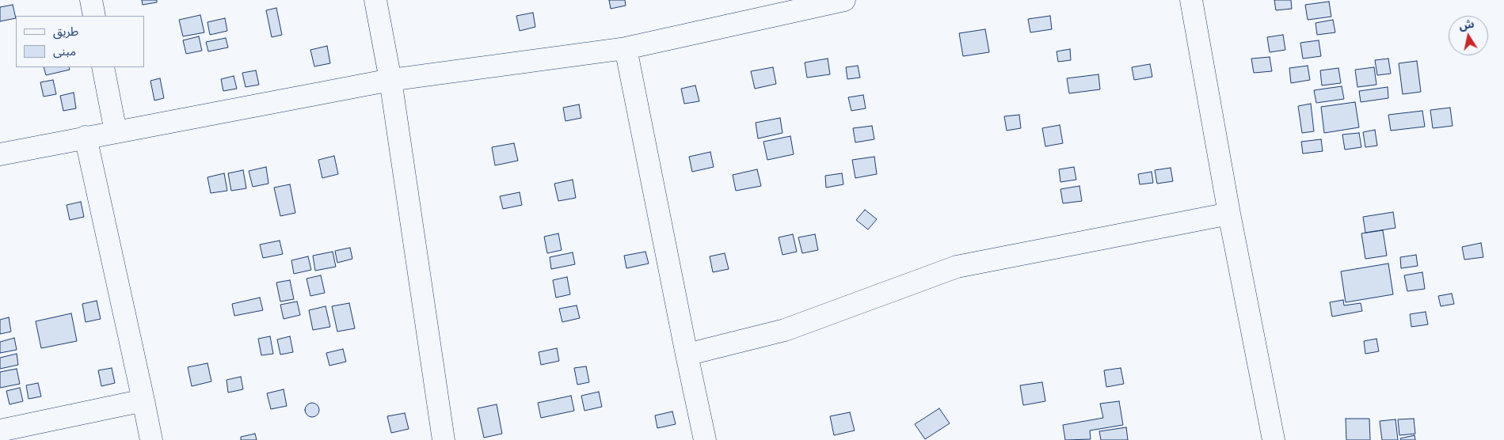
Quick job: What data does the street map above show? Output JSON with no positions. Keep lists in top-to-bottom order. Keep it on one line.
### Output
{"legend":["طريق","مبنى"],"north":"top"}
